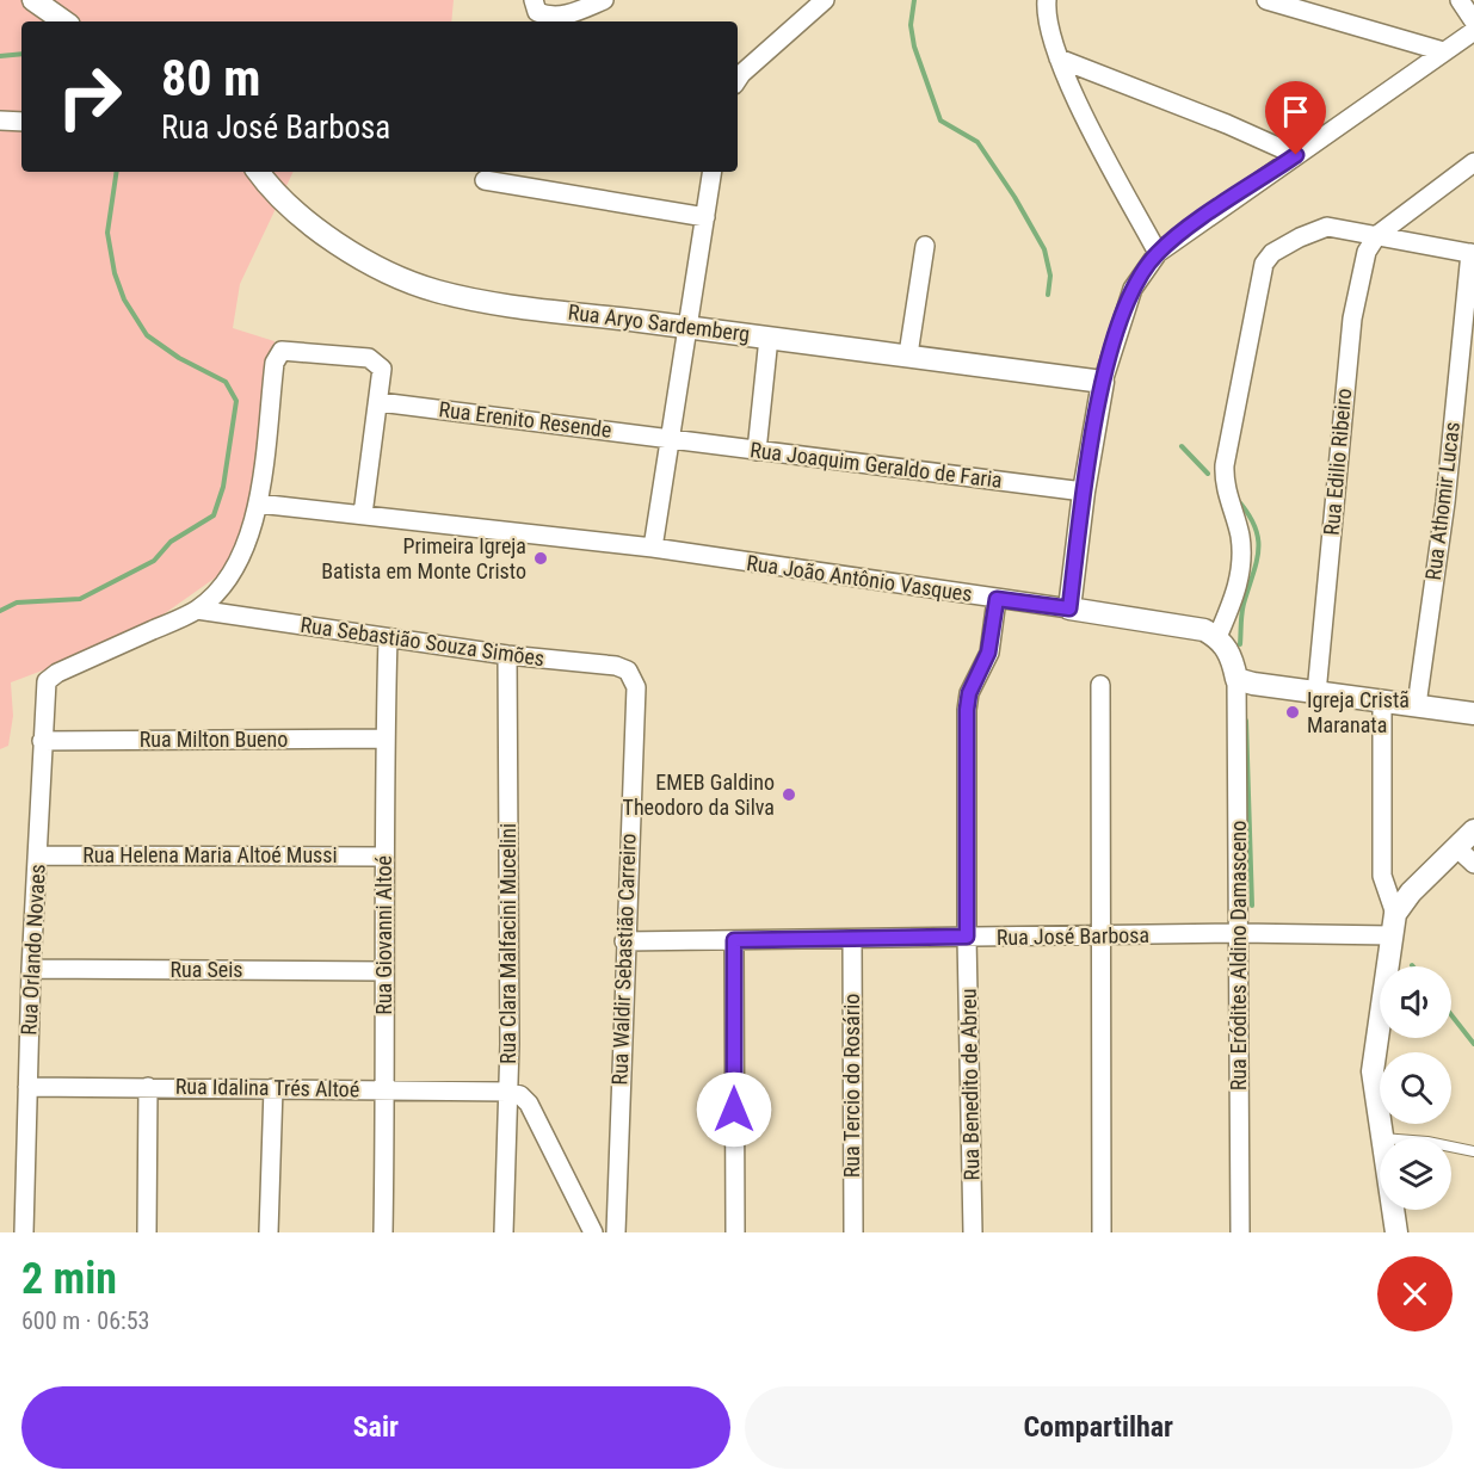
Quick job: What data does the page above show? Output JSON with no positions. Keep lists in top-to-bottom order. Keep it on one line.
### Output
{"streets":{"street":["Rua Aryo Sardemberg","Rua Erenito Resende","Rua Edilio Ribeiro","Rua Joaquim Geraldo de Faria","Rua Athomir Lucas","Rua João Antônio Vasques","Rua Sebastião Souza Simões","Rua Milton Bueno","Rua Helena Maria Altoé Mussi","Rua Giovanni Altoé","Rua José Barbosa","Rua Clara Malfacini Mucelini","Rua Orlando Novaes","Rua Eródites Aldino Damasceno","Rua Waldir Sebastião Carreiro","Rua Seis","Rua Benedito de Abreu","Rua Tercio do Rosário","Rua Idalina Trés Altoé"]},"crossings":[["Rua Erenito Resende","Rua Joaquim Geraldo de Faria"],["Rua João Antônio Vasques","Rua Benedito de Abreu"],["Rua Sebastião Souza Simões","Rua Giovanni Altoé"],["Rua Sebastião Souza Simões","Rua Clara Malfacini Mucelini"],["Rua Sebastião Souza Simões","Rua Orlando Novaes"],["Rua Sebastião Souza Simões","Rua Waldir Sebastião Carreiro"],["Rua Milton Bueno","Rua Giovanni Altoé"],["Rua Milton Bueno","Rua Orlando Novaes"],["Rua Helena Maria Altoé Mussi","Rua Giovanni Altoé"],["Rua Helena Maria Altoé Mussi","Rua Orlando Novaes"],["Rua Giovanni Altoé","Rua Seis"],["Rua Giovanni Altoé","Rua Idalina Trés Altoé"],["Rua José Barbosa","Rua Eródites Aldino Damasceno"],["Rua José Barbosa","Rua Waldir Sebastião Carreiro"],["Rua José Barbosa","Rua Benedito de Abreu"],["Rua José Barbosa","Rua Tercio do Rosário"],["Rua Clara Malfacini Mucelini","Rua Idalina Trés Altoé"],["Rua Orlando Novaes","Rua Seis"],["Rua Orlando Novaes","Rua Idalina Trés Altoé"]],"places":["Primeira Igreja Batista em Monte Cristo","Igreja Cristã Maranata","EMEB Galdino Theodoro da Silva"],"page":{"turn":["80 m","Rua José Barbosa"],"heading":["2 min","600 m · 06:53"],"buttons":["Sair","Compartilhar"]}}
